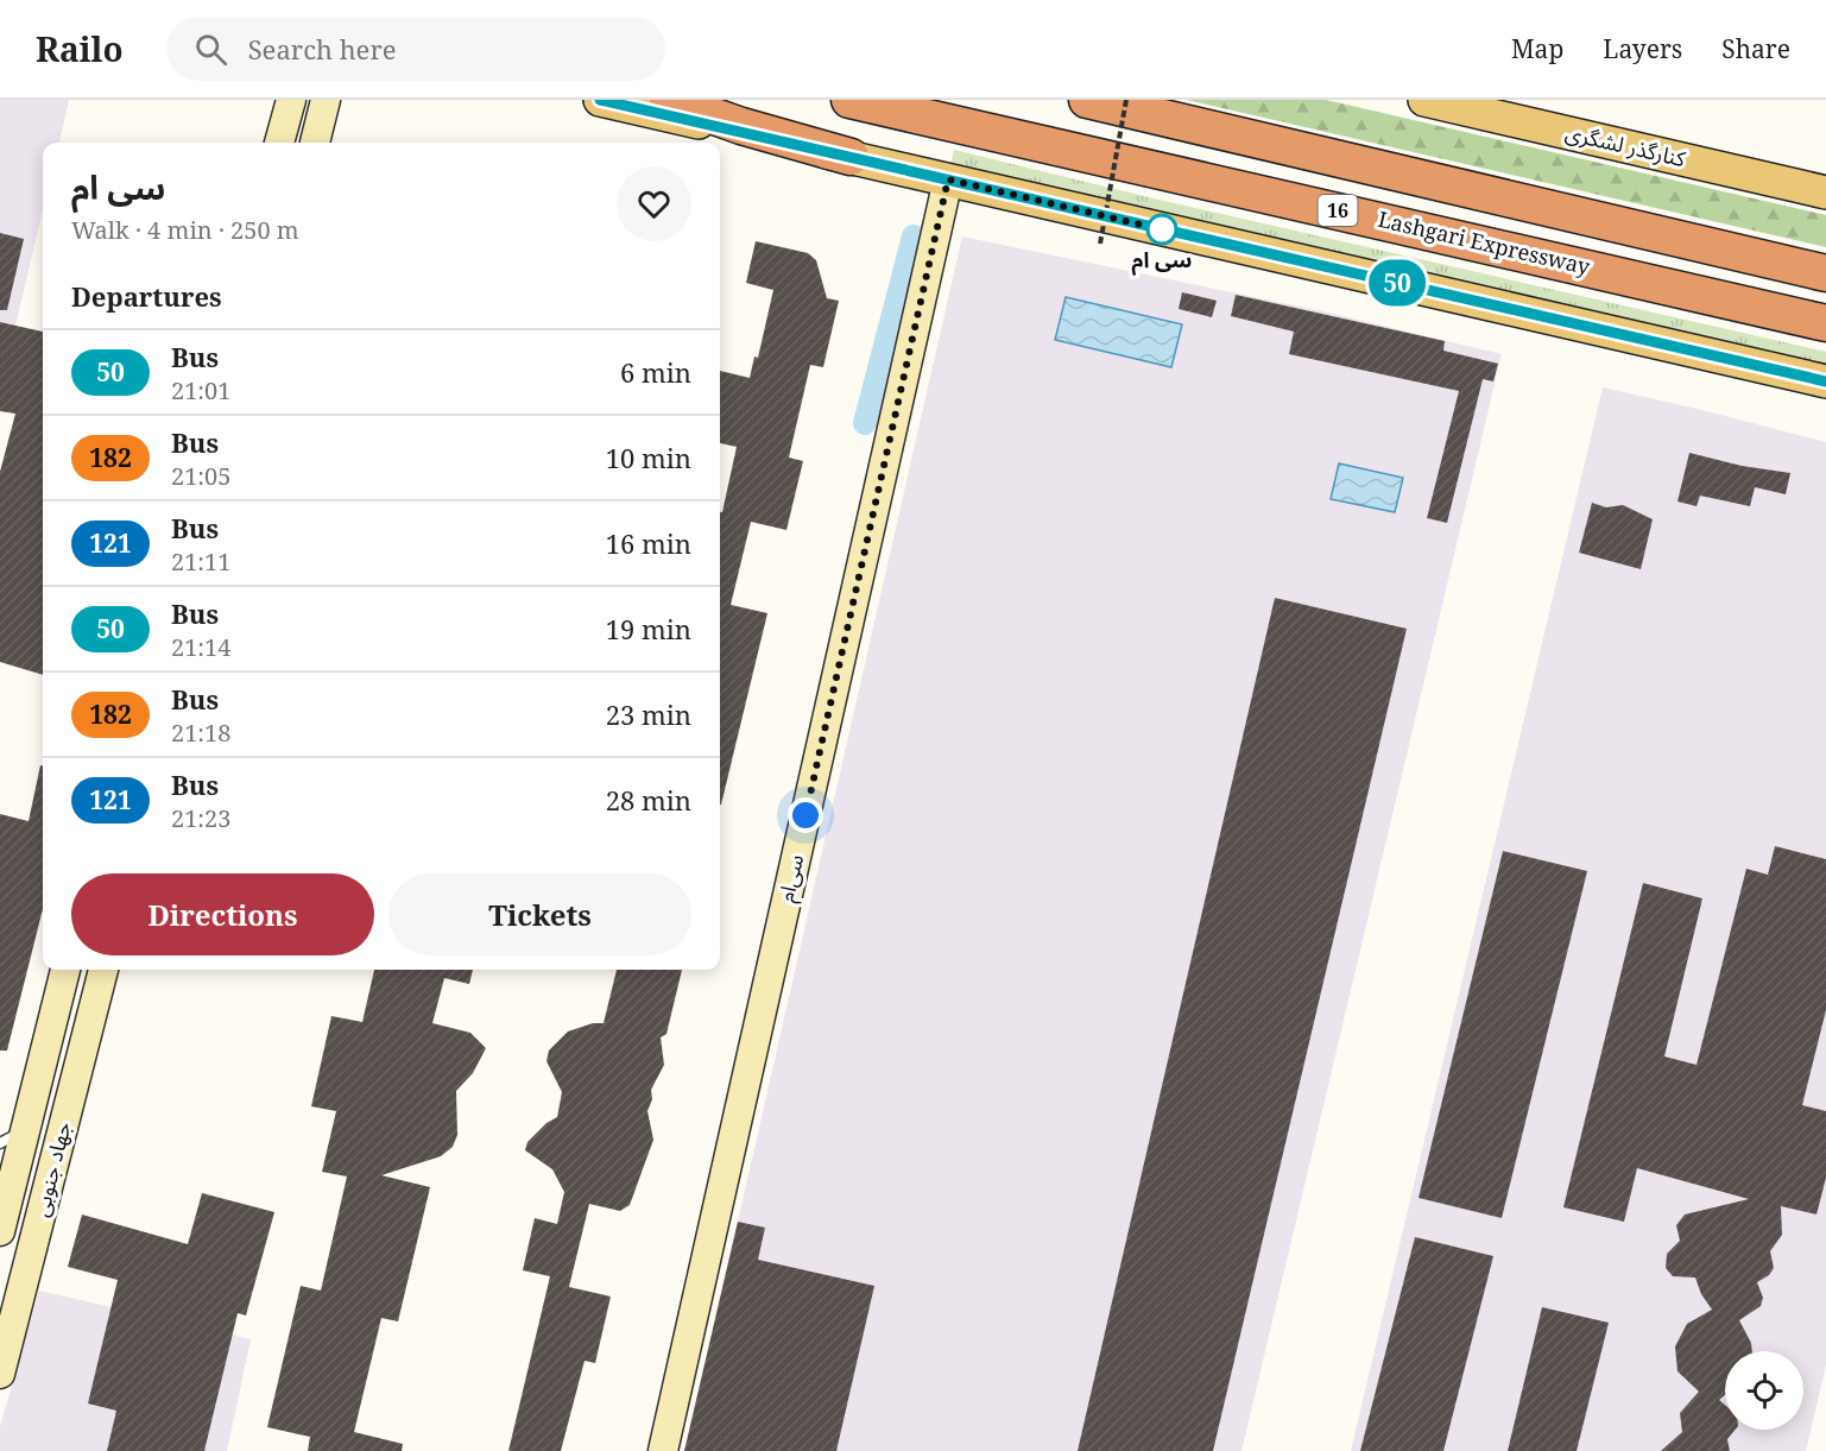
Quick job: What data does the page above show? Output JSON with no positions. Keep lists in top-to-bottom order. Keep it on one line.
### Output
{"streets":{"highway":["16","Lashgari Expressway"],"main road":["کنارگذر لشگری"],"street":["سی‌ام","جهاد جنوبی"]},"places":["سی ام"],"lines":["bus line 50"],"page":{"header":"Railo","search":"Search here","nav":["Map","Layers","Share"],"on_map":"50","heading":[["سی ام","Walk · 4 min · 250 m"],"Departures"],"list":[{"mark":"50","name":"Bus","note":"21:01","value":"6 min"},{"mark":"182","name":"Bus","note":"21:05","value":"10 min"},{"mark":"121","name":"Bus","note":"21:11","value":"16 min"},{"mark":"50","name":"Bus","note":"21:14","value":"19 min"},{"mark":"182","name":"Bus","note":"21:18","value":"23 min"},{"mark":"121","name":"Bus","note":"21:23","value":"28 min"}],"buttons":["Directions","Tickets"]}}
